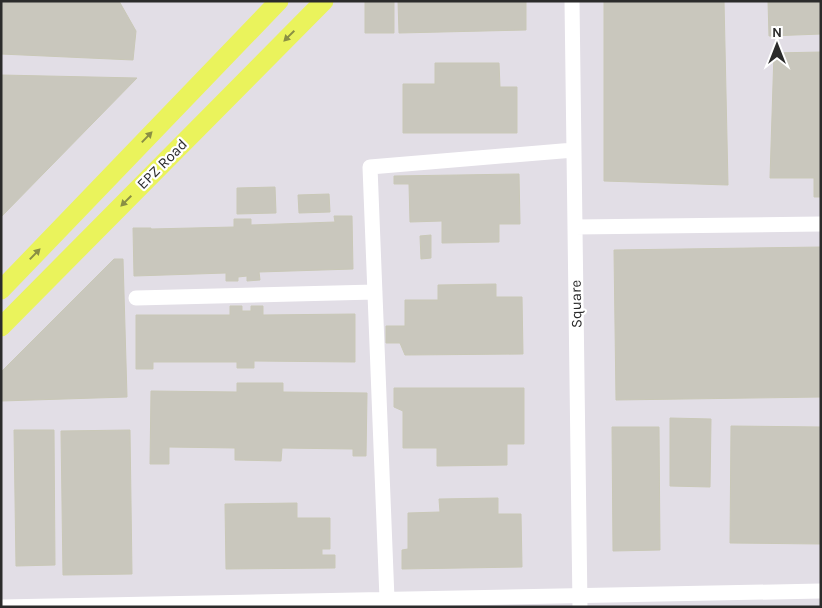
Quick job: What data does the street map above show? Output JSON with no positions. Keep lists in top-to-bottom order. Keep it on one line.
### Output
{"streets":{"main road":["EPZ Road"],"lane":["Square"]},"north":"top"}
